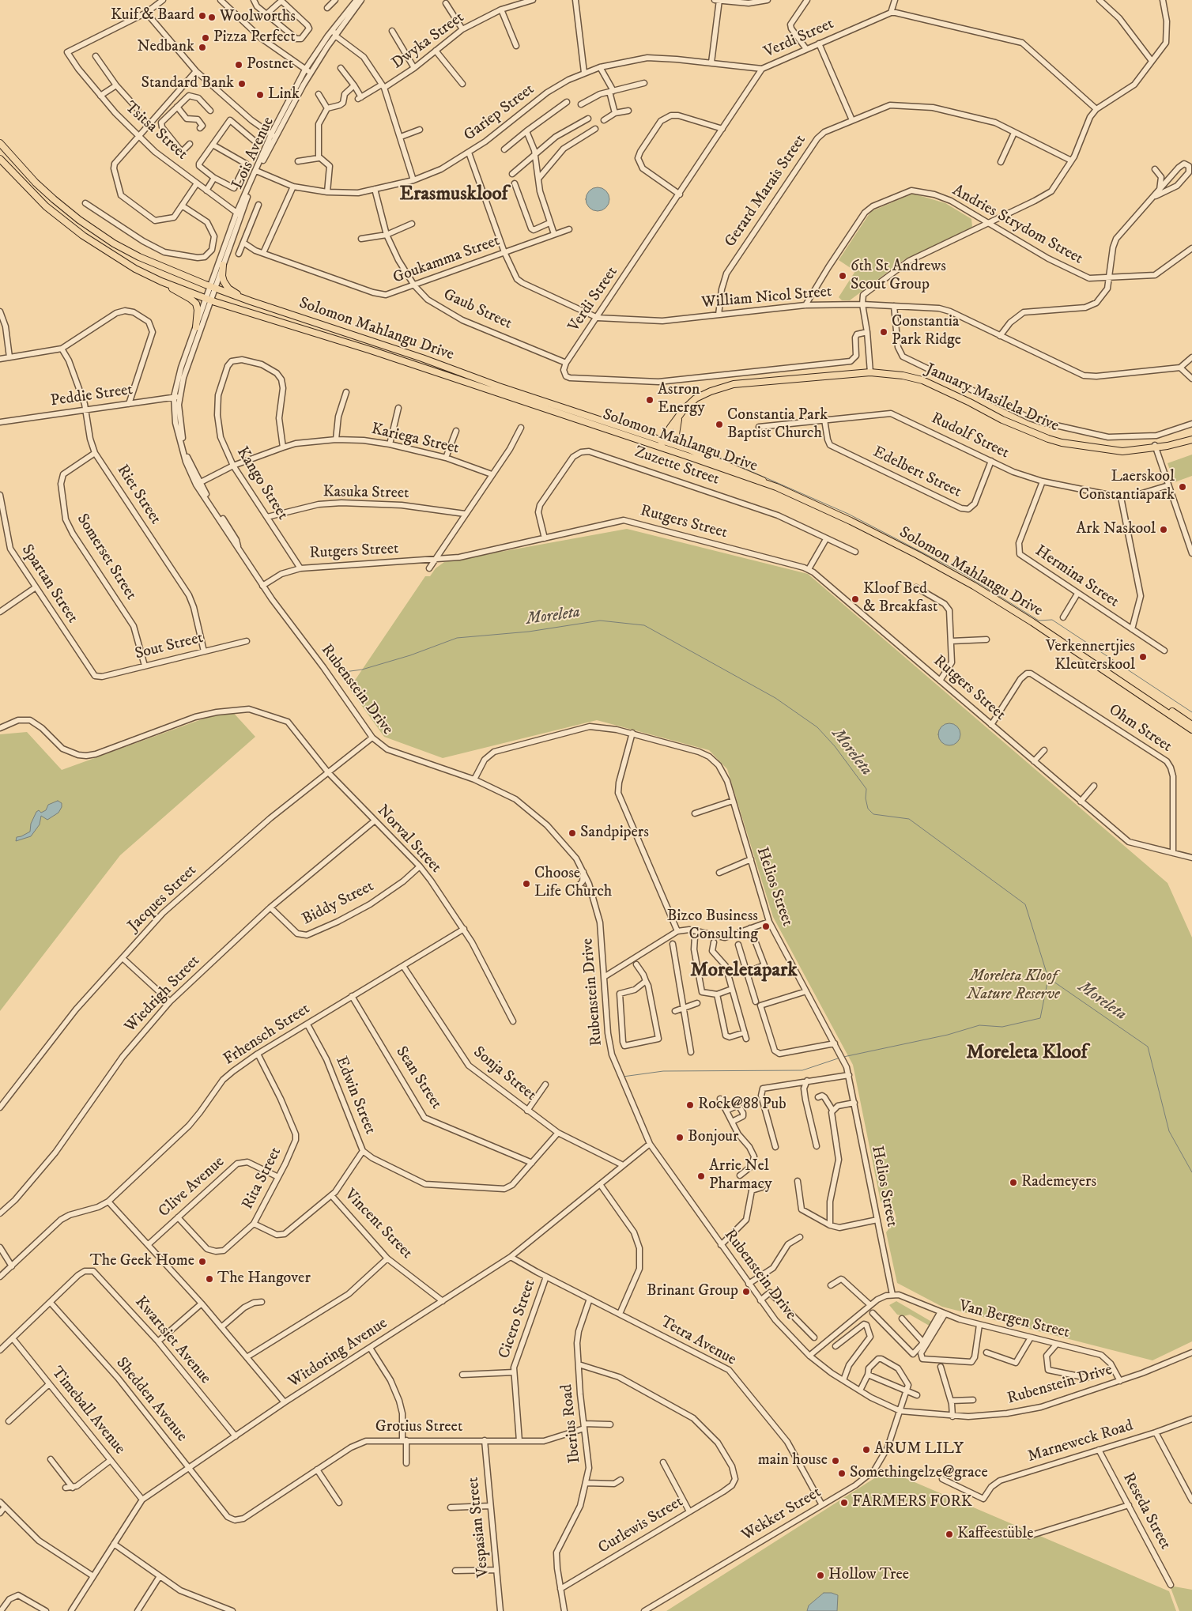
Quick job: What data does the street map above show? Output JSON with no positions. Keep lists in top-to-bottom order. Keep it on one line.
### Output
{"streets":{"main road":["Solomon Mahlangu Drive","January Masilela Drive"],"street":["Verdi Street","Dwyka Street","Gariep Street","Tsitsa Street","Lois Avenue","Gerard Marais Street","Andries Strydom Street","Goukamma Street","William Nicol Street","Gaub Street","Peddie Street","Rudolf Street","Kariega Street","Zuzette Street","Edelbert Street","Kango Street","Kasuka Street","Riet Street","Rutgers Street","Somerset Street","Hermina Street","Spartan Street","Sout Street","Rubenstein Drive","Ohm Street","Norval Street","Helios Street","Jacques Street","Biddy Street","Wiedrigh Street","Frhensch Street","Sonja Street","Sean Street","Edwin Street","Rita Street","Clive Avenue","Vincent Street","Cicero Street","Van Bergen Street","Kwartsiet Avenue","Tetra Avenue","Witdoring Avenue","Shedden Avenue","Timeball Avenue","Iberius Road","Grotius Street","Marneweck Road","Reseda Street","Wekker Street","Curlewis Street","Vespasian Street"]},"crossings":[["Verdi Street","Gariep Street"],["Verdi Street","William Nicol Street"],["Verdi Street","Gaub Street"],["Gariep Street","Lois Avenue"],["Gariep Street","William Nicol Street"],["Gariep Street","Gaub Street"],["Tsitsa Street","Lois Avenue"],["Lois Avenue","Solomon Mahlangu Drive"],["Gerard Marais Street","William Nicol Street"],["Andries Strydom Street","William Nicol Street"],["Goukamma Street","William Nicol Street"],["Goukamma Street","Gaub Street"],["Solomon Mahlangu Drive","January Masilela Drive"],["Solomon Mahlangu Drive","Rubenstein Drive"],["Peddie Street","Riet Street"],["Peddie Street","Rubenstein Drive"],["Rudolf Street","Edelbert Street"],["Rudolf Street","Hermina Street"],["Kariega Street","Kango Street"],["Kariega Street","Rubenstein Drive"],["Zuzette Street","Rutgers Street"],["Kango Street","Kasuka Street"],["Kango Street","Rutgers Street"],["Riet Street","Somerset Street"],["Riet Street","Sout Street"],["Rutgers Street","Rubenstein Drive"],["Rutgers Street","Ohm Street"],["Somerset Street","Sout Street"],["Spartan Street","Sout Street"],["Rubenstein Drive","Helios Street"],["Rubenstein Drive","Jacques Street"],["Rubenstein Drive","Van Bergen Street"],["Rubenstein Drive","Witdoring Avenue"],["Rubenstein Drive","Wekker Street"],["Norval Street","Jacques Street"],["Norval Street","Biddy Street"],["Norval Street","Wiedrigh Street"],["Norval Street","Frhensch Street"],["Helios Street","Van Bergen Street"],["Biddy Street","Wiedrigh Street"],["Frhensch Street","Sonja Street"],["Frhensch Street","Sean Street"],["Frhensch Street","Edwin Street"],["Frhensch Street","Rita Street"],["Sonja Street","Witdoring Avenue"],["Edwin Street","Rita Street"],["Edwin Street","Vincent Street"],["Rita Street","Clive Avenue"],["Vincent Street","Witdoring Avenue"],["Cicero Street","Tetra Avenue"],["Cicero Street","Grotius Street"],["Kwartsiet Avenue","Witdoring Avenue"],["Kwartsiet Avenue","Shedden Avenue"],["Tetra Avenue","Witdoring Avenue"],["Tetra Avenue","Iberius Road"],["Tetra Avenue","Wekker Street"],["Witdoring Avenue","Shedden Avenue"],["Witdoring Avenue","Timeball Avenue"],["Shedden Avenue","Grotius Street"],["Iberius Road","Grotius Street"],["Iberius Road","Curlewis Street"],["Grotius Street","Vespasian Street"],["Marneweck Road","Reseda Street"]],"districts":["Erasmuskloof","Moreletapark","Moreleta Kloof"],"water":["Moreleta"],"parks":["Moreleta Kloof Nature Reserve"],"places":["Kuif & Baard","Woolworths","Pizza Perfect","Nedbank","Postnet","Standard Bank","Link","6th St Andrews Scout Group","Constantia Park Ridge","Astron Energy","Constantia Park Baptist Church","Laerskool Constantiapark","Ark Naskool","Kloof Bed & Breakfast","Verkennertjies Kleuterskool","Sandpipers","Choose Life Church","Bizco Business Consulting","Rock@88 Pub","Bonjour","Arrie Nel Pharmacy","Rademeyers","The Geek Home","The Hangover","Brinant Group","ARUM LILY","main house","Somethingelze@grace","FARMERS FORK","Kaffeestüble","Hollow Tree"]}
